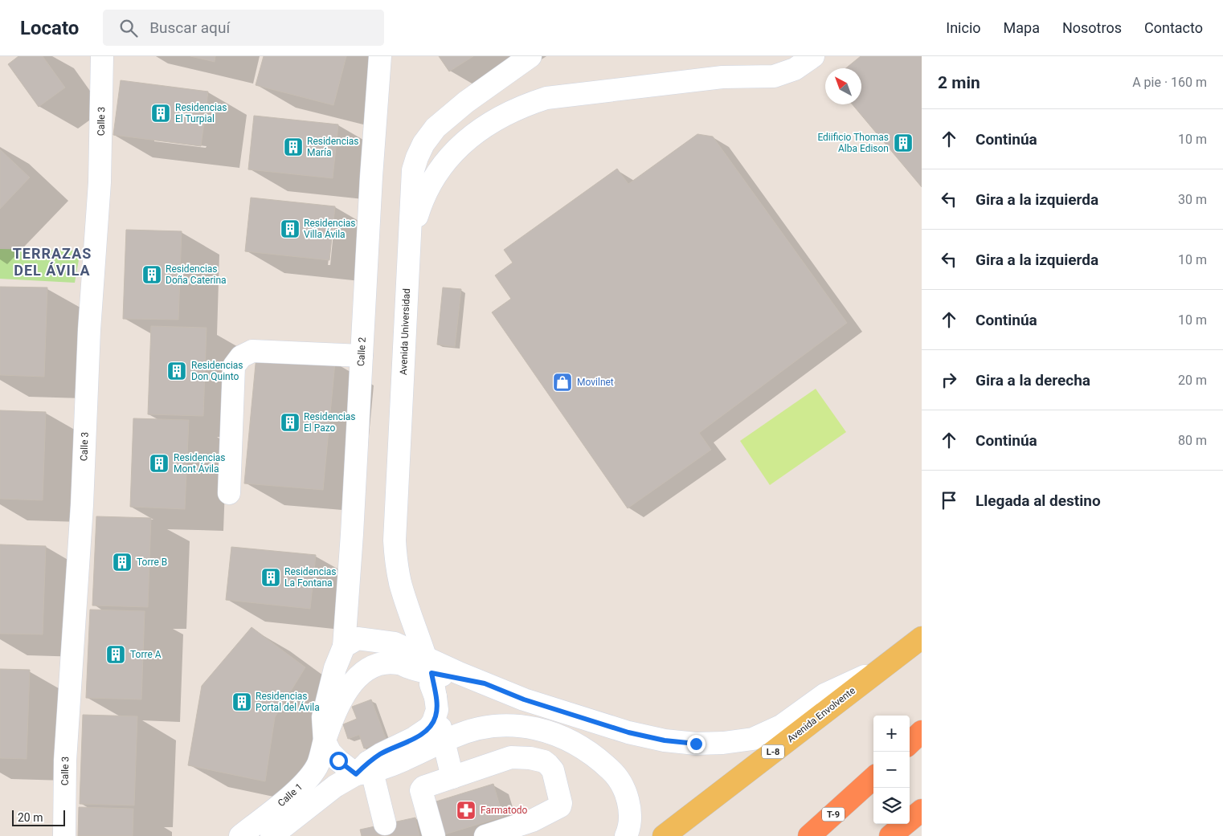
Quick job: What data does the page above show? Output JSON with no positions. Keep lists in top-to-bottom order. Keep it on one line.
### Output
{"streets":{"highway":["T-9"],"main road":["Avenida Envolvente","L-8"],"street":["Calle 3","Avenida Universidad","Calle 2","Calle 1"]},"crossings":[["Avenida Universidad","Calle 2"],["Avenida Universidad","Calle 1"],["Calle 2","Calle 1"]],"districts":["TERRAZAS DEL ÁVILA"],"places":{"building":["Residencias El Turpial","Ediificio Thomas Alba Edison","Residencias María","Residencias Villa Ávila","Residencias Doña Caterina","Residencias Don Quinto","Residencias El Pazo","Residencias Mont Ávila","Torre B","Residencias La Fontana","Torre A","Residencias Portal del Ávila"],"shop":["Movilnet"],"pharmacy":["Farmatodo"]},"scale_bar":"20 m","north":"top left","page":{"header":"Locato","search":"Buscar aquí","nav":["Inicio","Mapa","Nosotros","Contacto"],"heading":["2 min","A pie · 160 m"],"list":[["Continúa","10 m"],["Gira a la izquierda","30 m"],["Gira a la izquierda","10 m"],["Continúa","10 m"],["Gira a la derecha","20 m"],["Continúa","80 m"],"Llegada al destino"],"map_buttons":["+","−"],"scale":"20 m"}}
